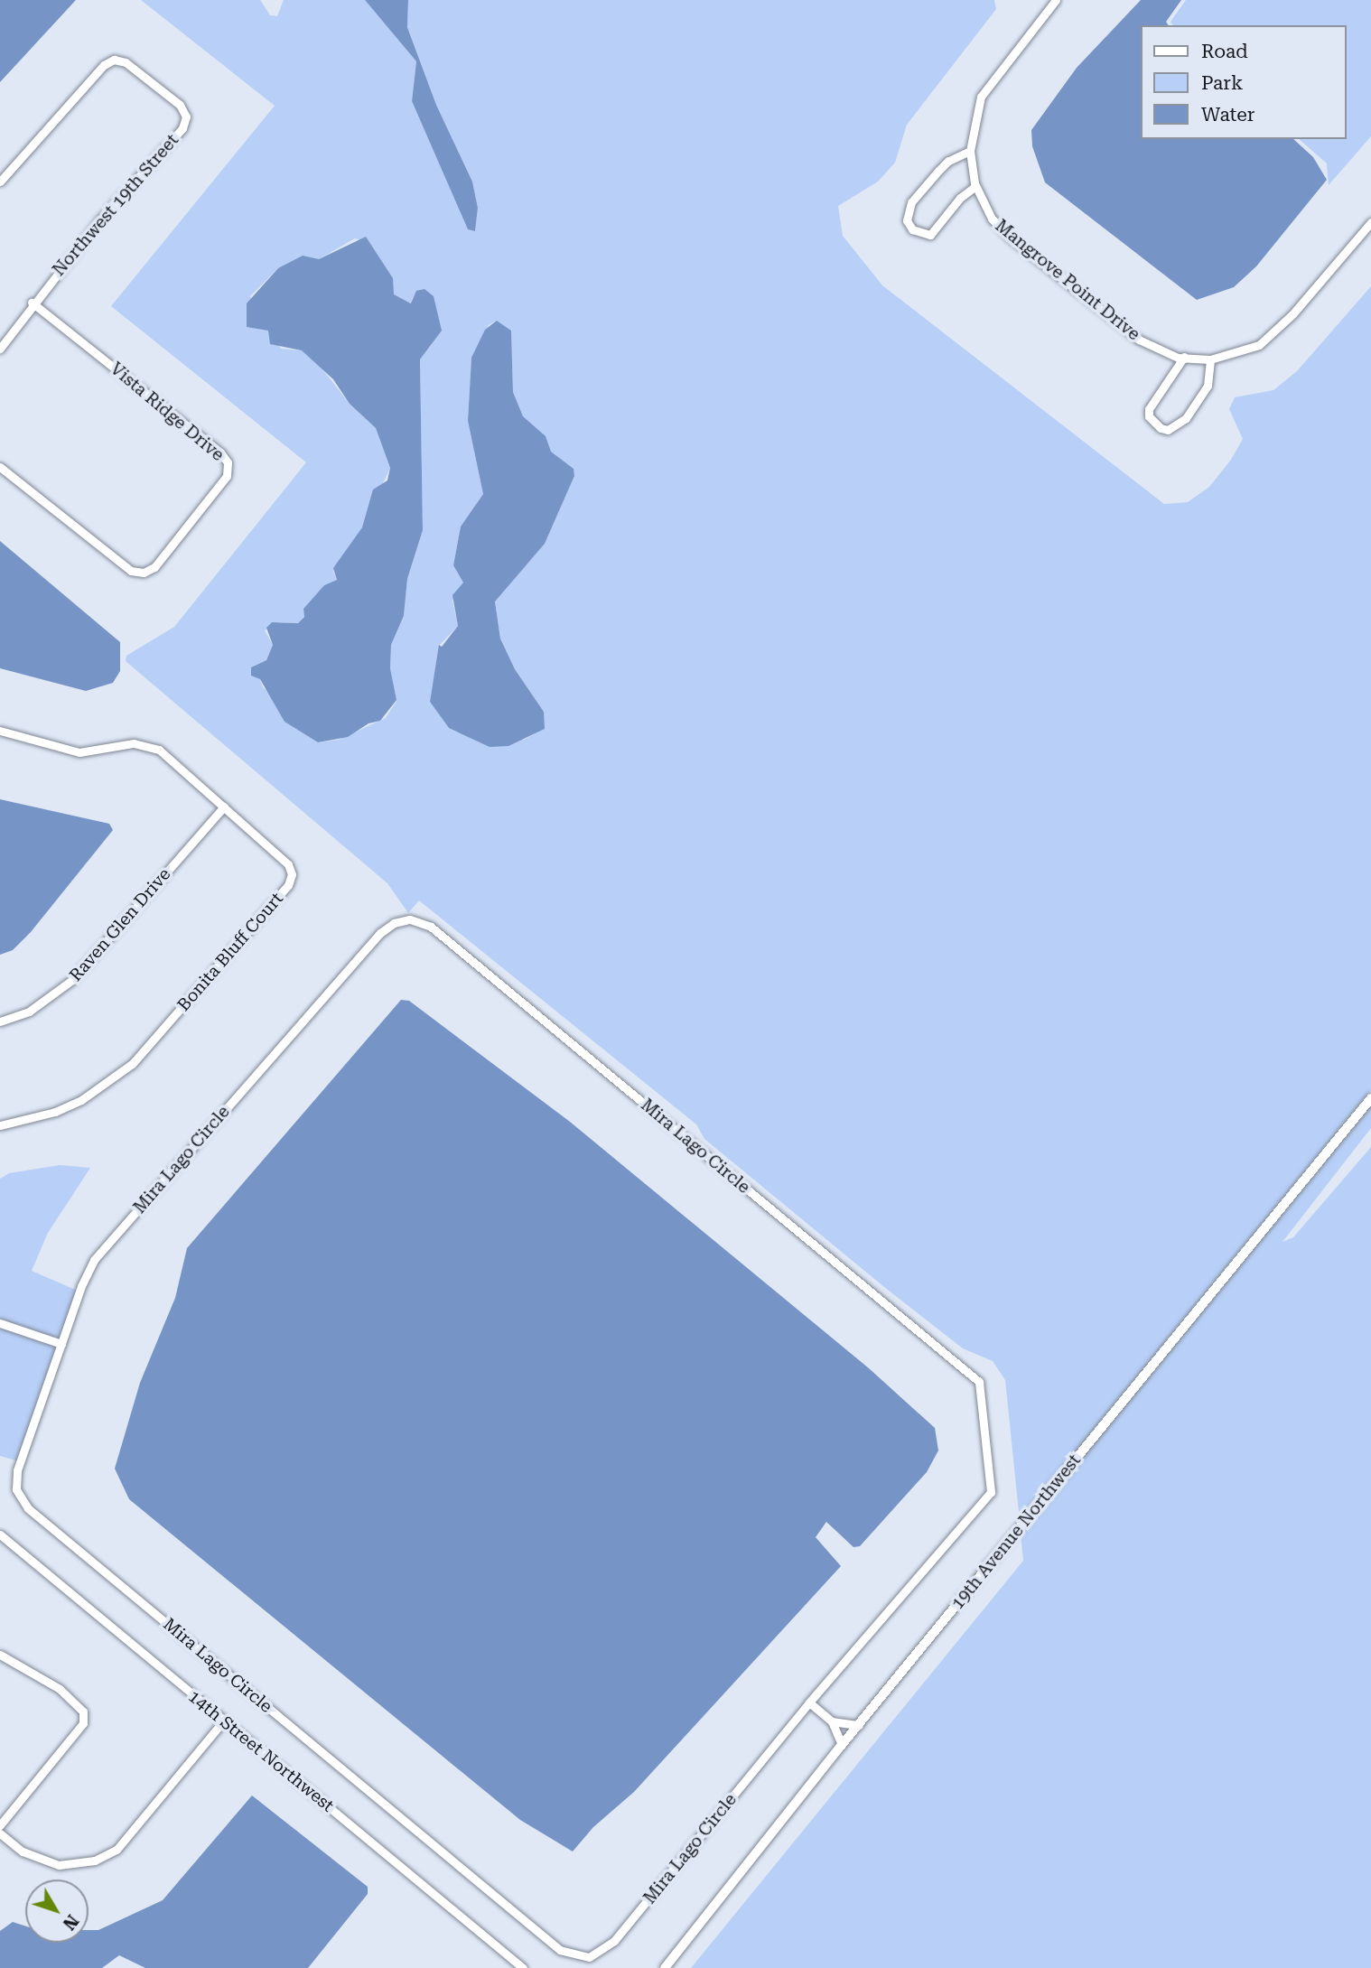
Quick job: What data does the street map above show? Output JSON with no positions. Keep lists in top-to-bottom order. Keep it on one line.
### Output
{"streets":{"street":["Northwest 19th Street","Mangrove Point Drive","Vista Ridge Drive","Raven Glen Drive","Bonita Bluff Court","Mira Lago Circle","19th Avenue Northwest","14th Street Northwest"]},"crossings":[["Northwest 19th Street","Vista Ridge Drive"],["Raven Glen Drive","Bonita Bluff Court"]],"legend":["Road","Park","Water"],"north":"bottom right"}
